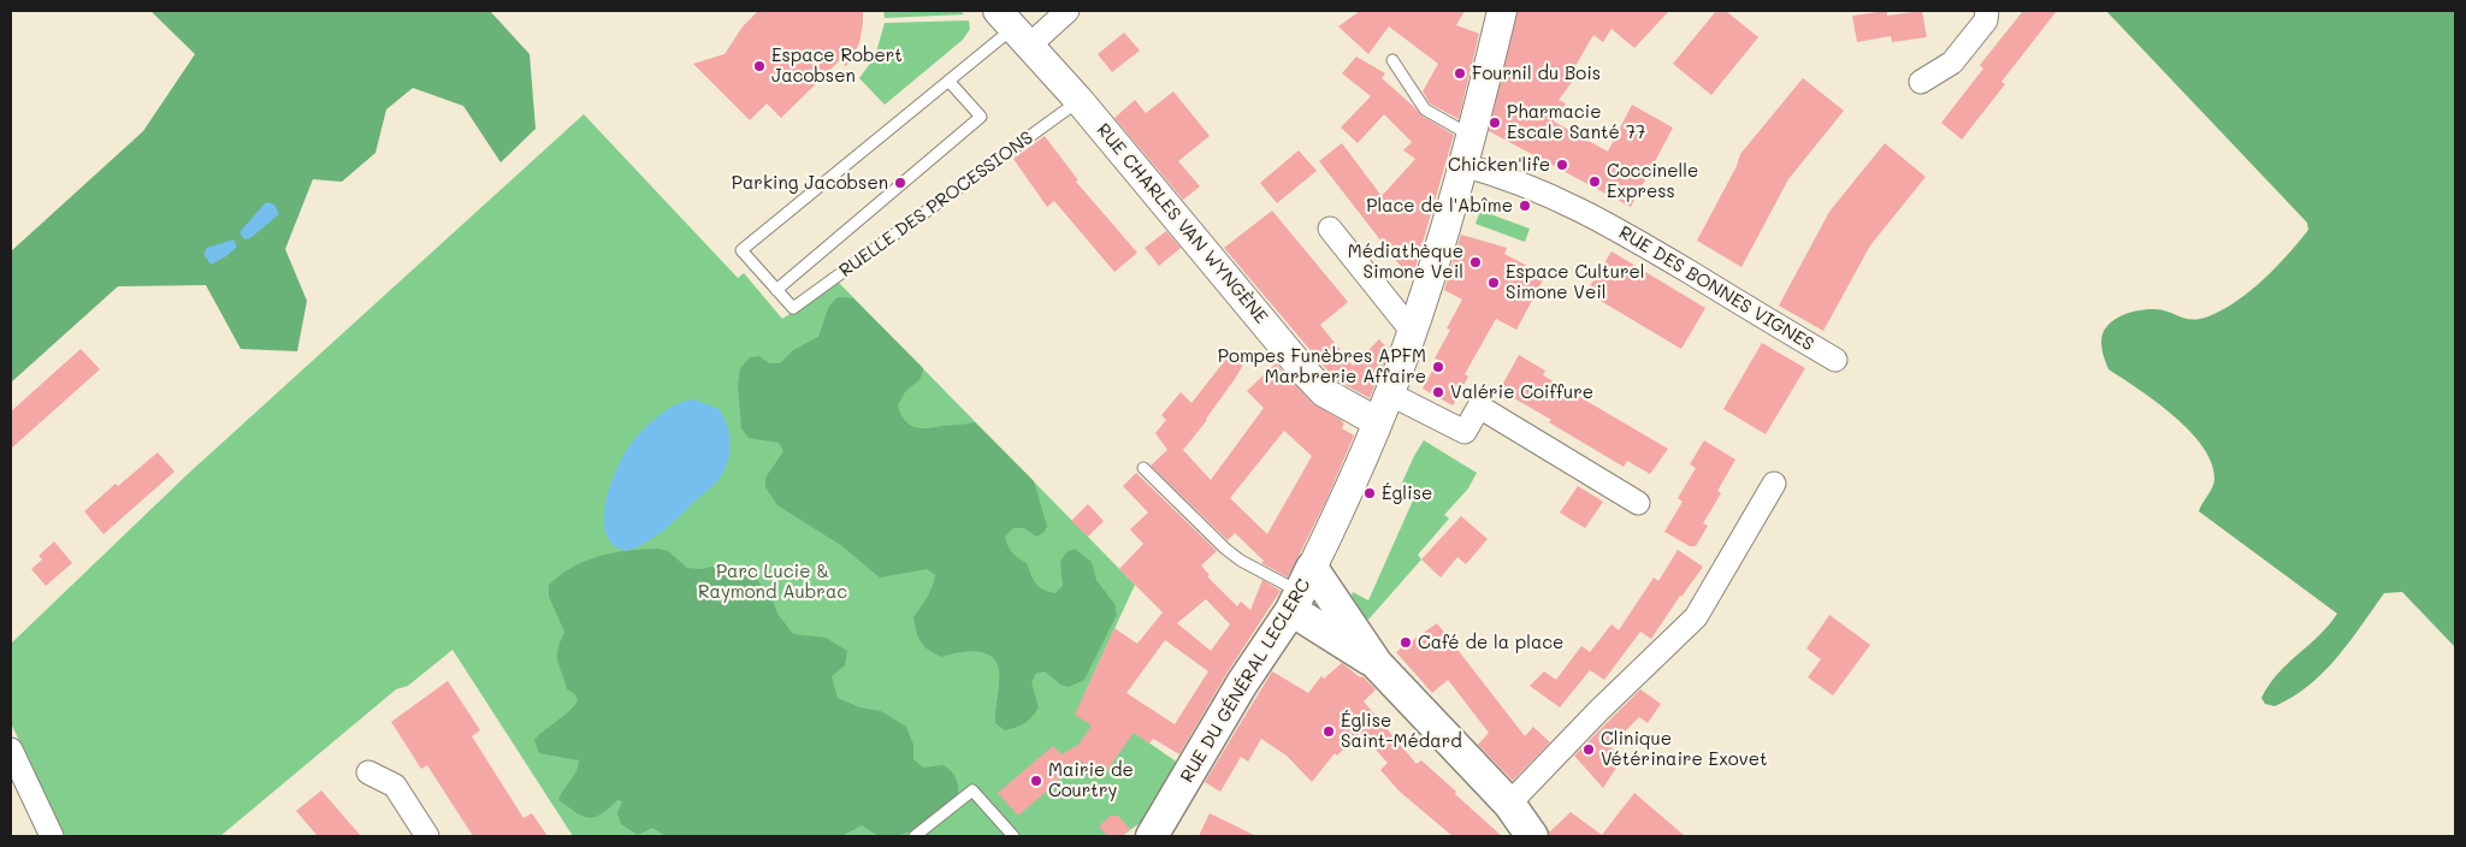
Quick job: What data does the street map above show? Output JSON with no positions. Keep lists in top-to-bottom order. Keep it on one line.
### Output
{"streets":{"main road":["RUE DU GÉNÉRAL LECLERC"],"street":["RUE CHARLES VAN WYNGÈNE","RUE DES BONNES VIGNES"],"lane":["RUELLE DES PROCESSIONS"]},"crossings":[["RUELLE DES PROCESSIONS","RUE CHARLES VAN WYNGÈNE"],["RUE CHARLES VAN WYNGÈNE","RUE DU GÉNÉRAL LECLERC"],["RUE DES BONNES VIGNES","RUE DU GÉNÉRAL LECLERC"]],"parks":["Parc Lucie & Raymond Aubrac"],"places":["Espace Robert Jacobsen","Fournil du Bois","Pharmacie Escale Santé 77","Chicken'life","Coccinelle Express","Parking Jacobsen","Place de l'Abîme","Médiathèque Simone Veil","Espace Culturel Simone Veil","Pompes Funèbres APFM Marbrerie Affaire","Valérie Coiffure","Église","Café de la place","Église Saint-Médard","Clinique Vétérinaire Exovet","Mairie de Courtry"]}
